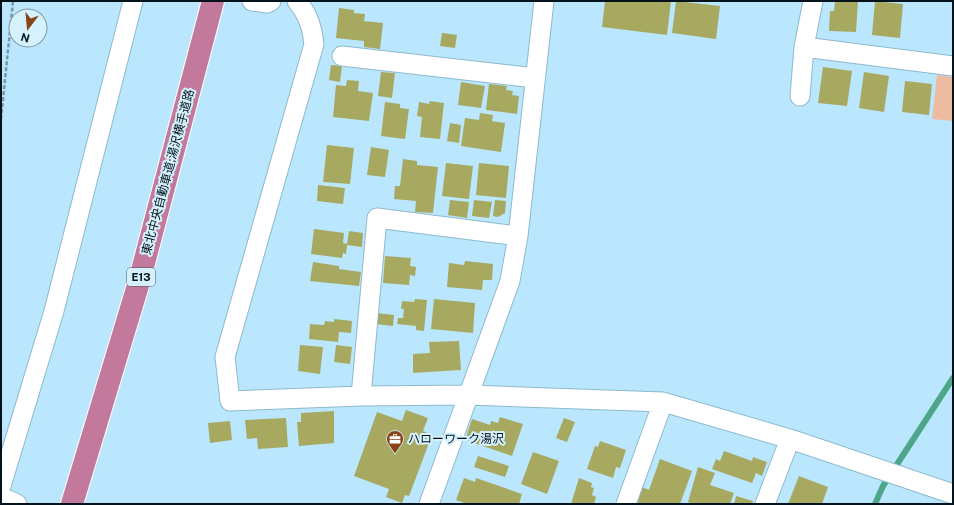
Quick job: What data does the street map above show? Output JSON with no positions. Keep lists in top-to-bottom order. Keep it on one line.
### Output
{"streets":{"highway":["東北中央自動車道;湯沢横手道路","E13"]},"places":{"office":["ハローワーク湯沢"]},"north":"bottom"}
